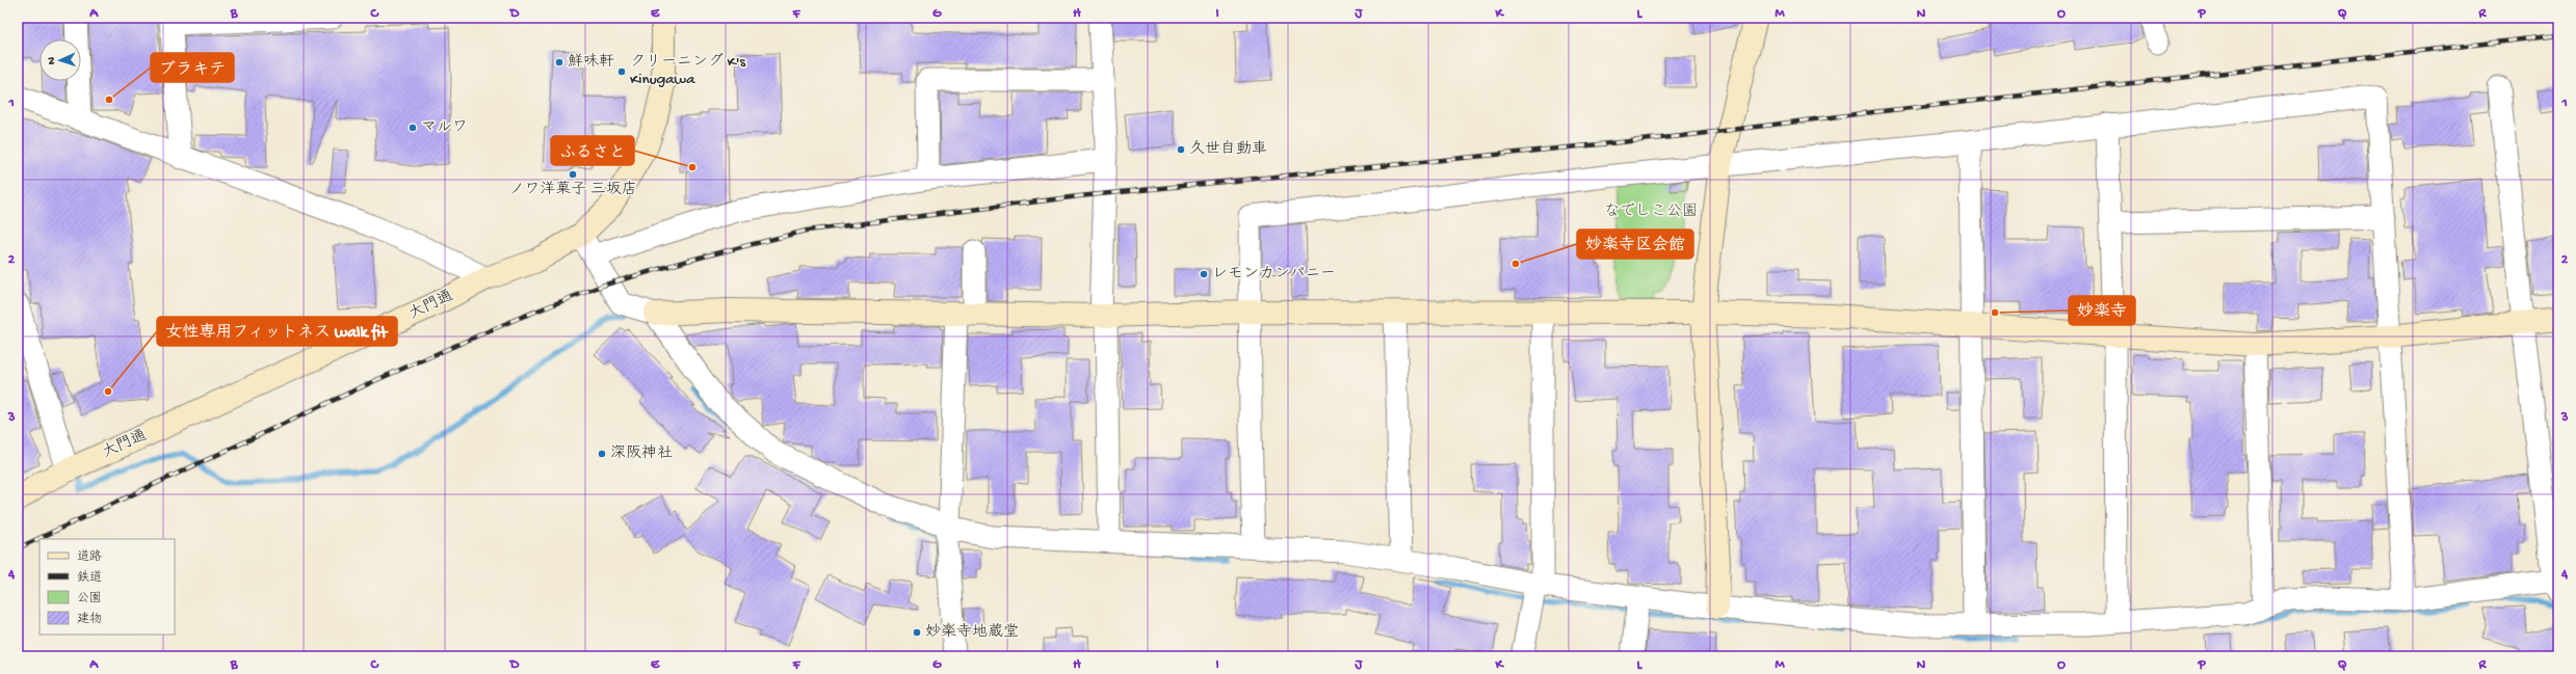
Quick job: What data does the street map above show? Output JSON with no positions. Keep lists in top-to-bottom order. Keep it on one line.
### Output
{"streets":{"street":["大門通"]},"parks":["なでしこ公園"],"places":["鮮味軒","クリーニング K's Kinugawa","ブラキテ","マルワ","久世自動車","ふるさと","ノワ洋菓子 三坂店","妙楽寺区会館","レモンカンパニー","妙楽寺","女性専用フィットネス walk fit","深阪神社","妙楽寺地蔵堂"],"legend":["道路","鉄道","公園","建物"],"north":"left","grid":{"columns":["A","B","C","D","E","F","G","H","I","J","K","L","M","N","O","P","Q","R"],"rows":["1","2","3","4"]}}
